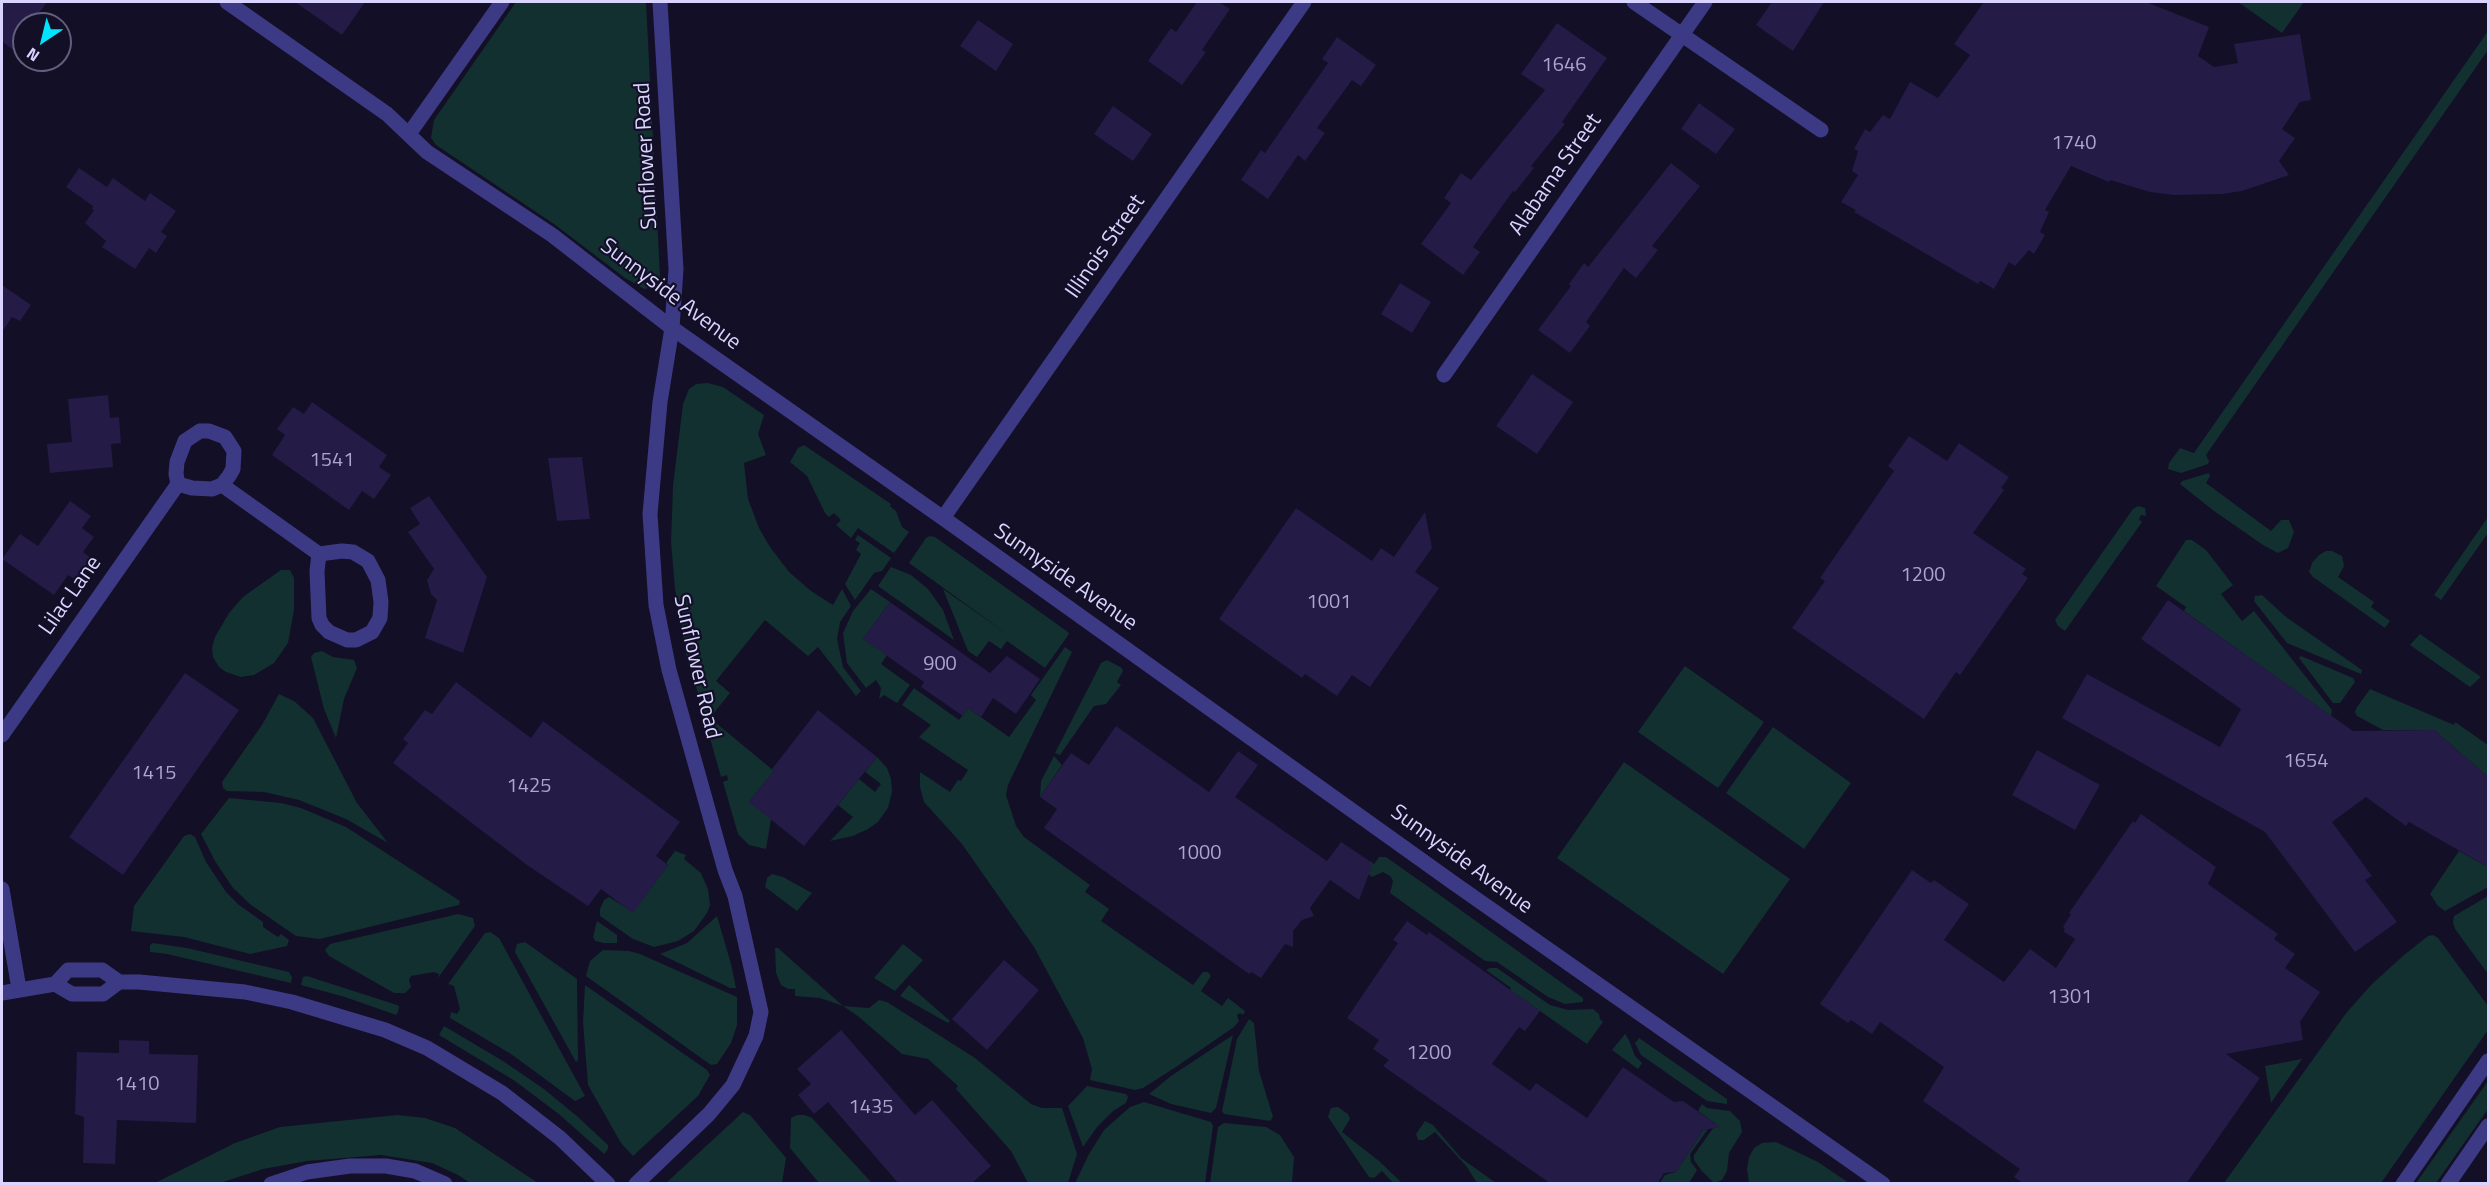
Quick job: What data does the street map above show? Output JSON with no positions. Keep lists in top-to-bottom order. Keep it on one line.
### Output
{"streets":{"street":["Sunflower Road","Alabama Street","Illinois Street","Sunnyside Avenue","Lilac Lane"]},"crossings":[["Sunflower Road","Sunnyside Avenue"],["Illinois Street","Sunnyside Avenue"]],"house_numbers":["1646","1740","1541","1200","1001","900","1654","1415","1425","1000","1301","1200","1410","1435"],"north":"bottom left"}
